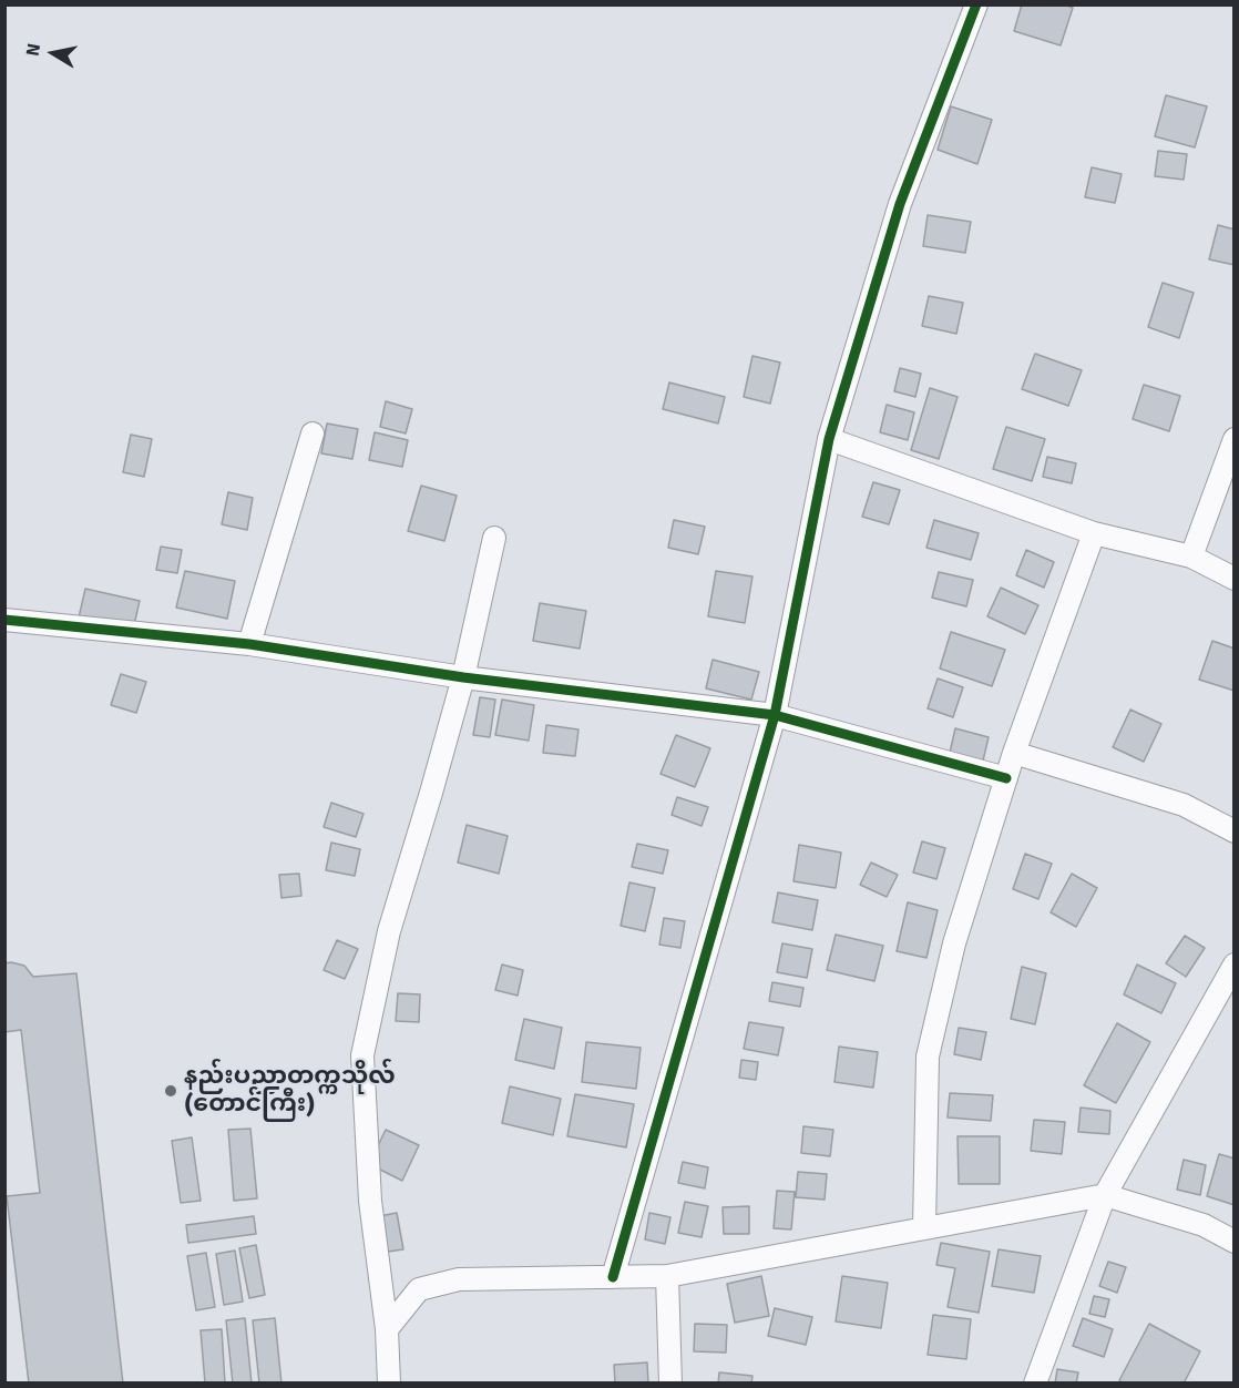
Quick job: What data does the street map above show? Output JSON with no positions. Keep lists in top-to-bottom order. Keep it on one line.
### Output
{"places":["နည်းပညာတက္ကသိုလ် (တောင်ကြီး)"],"north":"left"}
